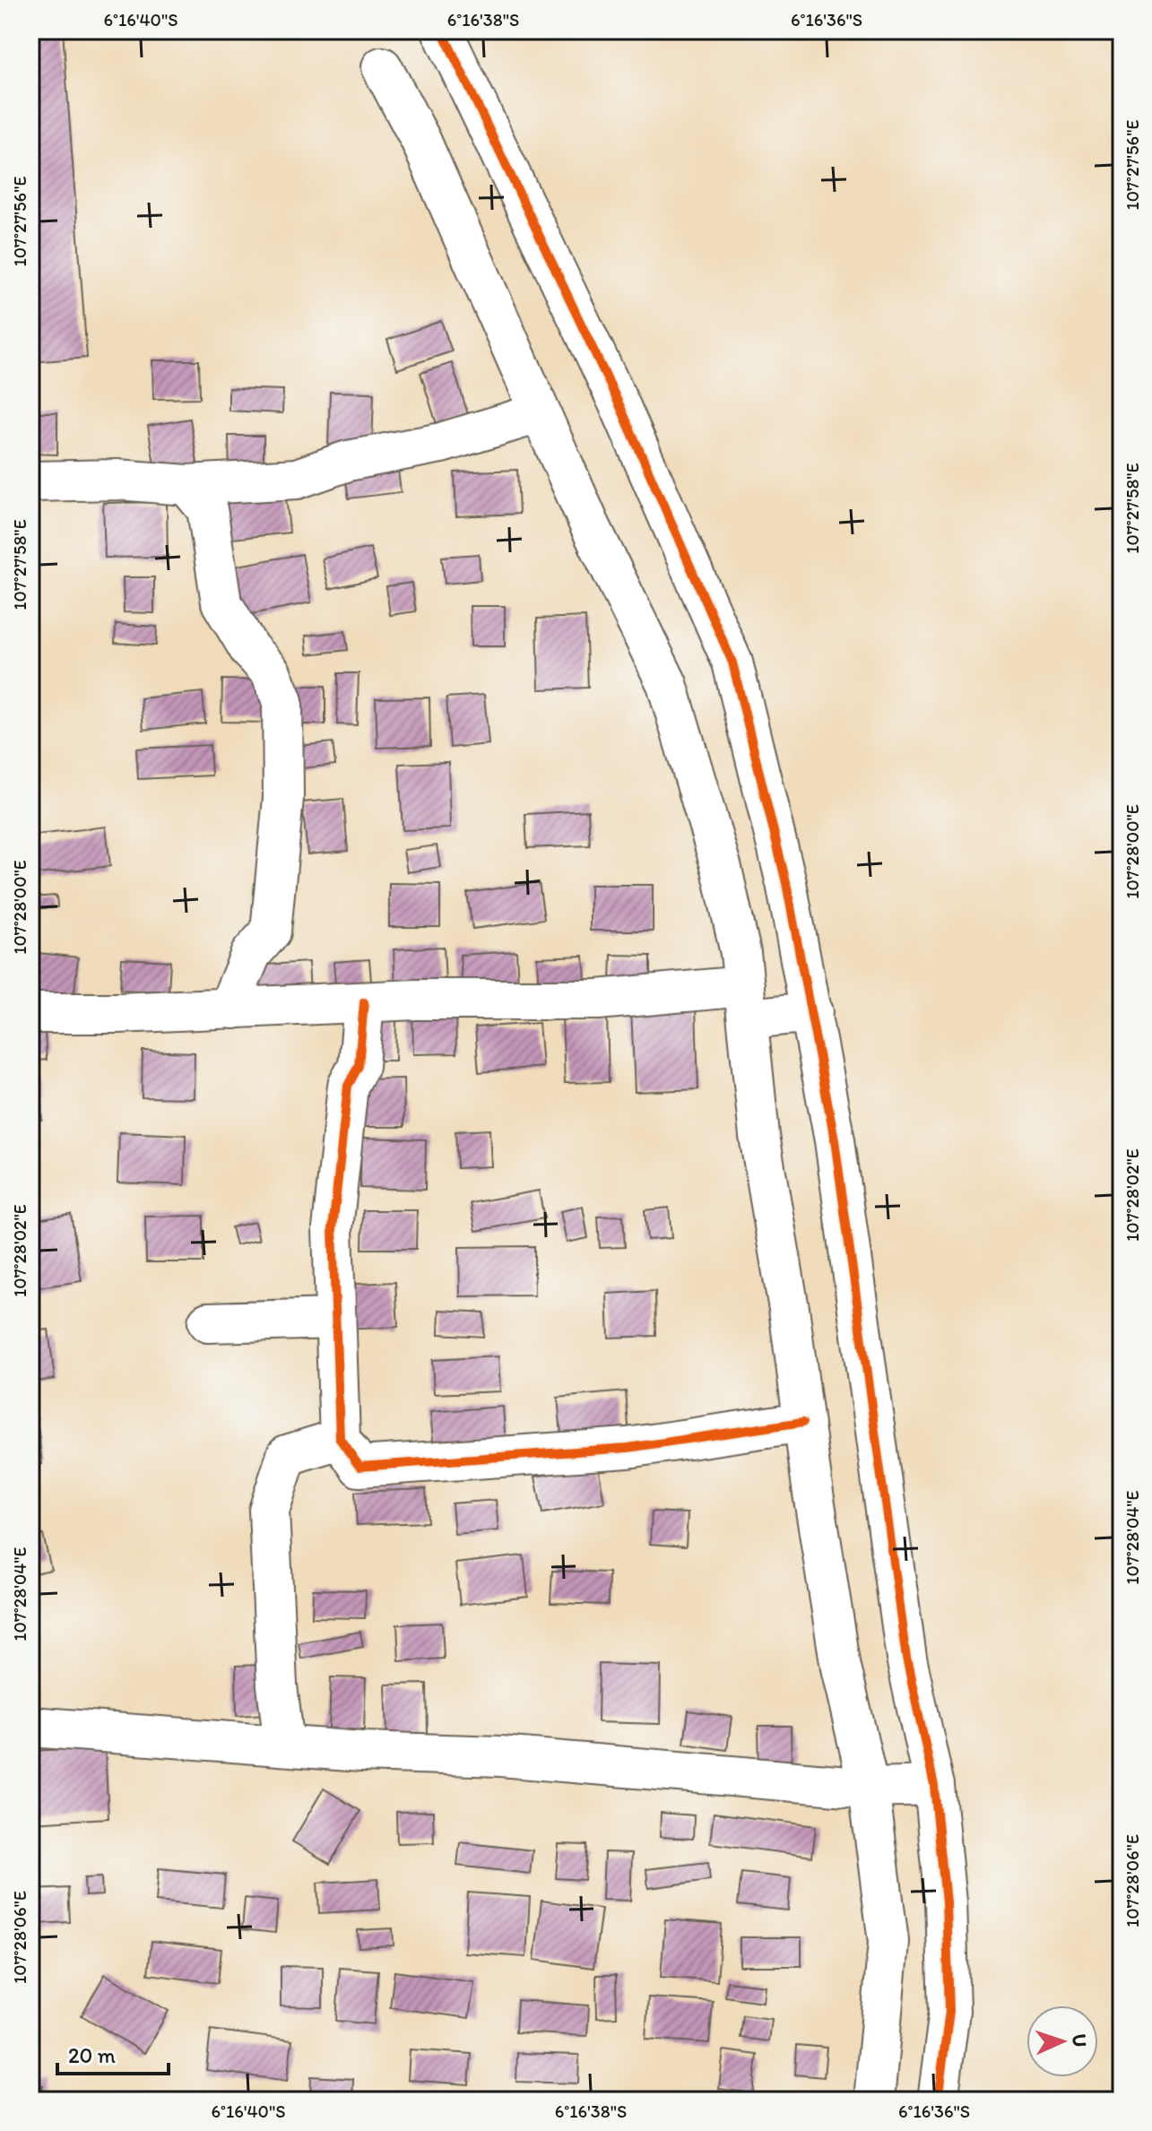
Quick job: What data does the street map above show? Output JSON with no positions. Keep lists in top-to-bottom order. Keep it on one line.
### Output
{"scale_bar":"20 m","north":"right","coordinates":["6°16'40\"S","6°16'38\"S","6°16'36\"S","107°27'56\"E","107°27'58\"E","107°28'00\"E","107°28'02\"E","107°28'04\"E","107°28'06\"E"]}
